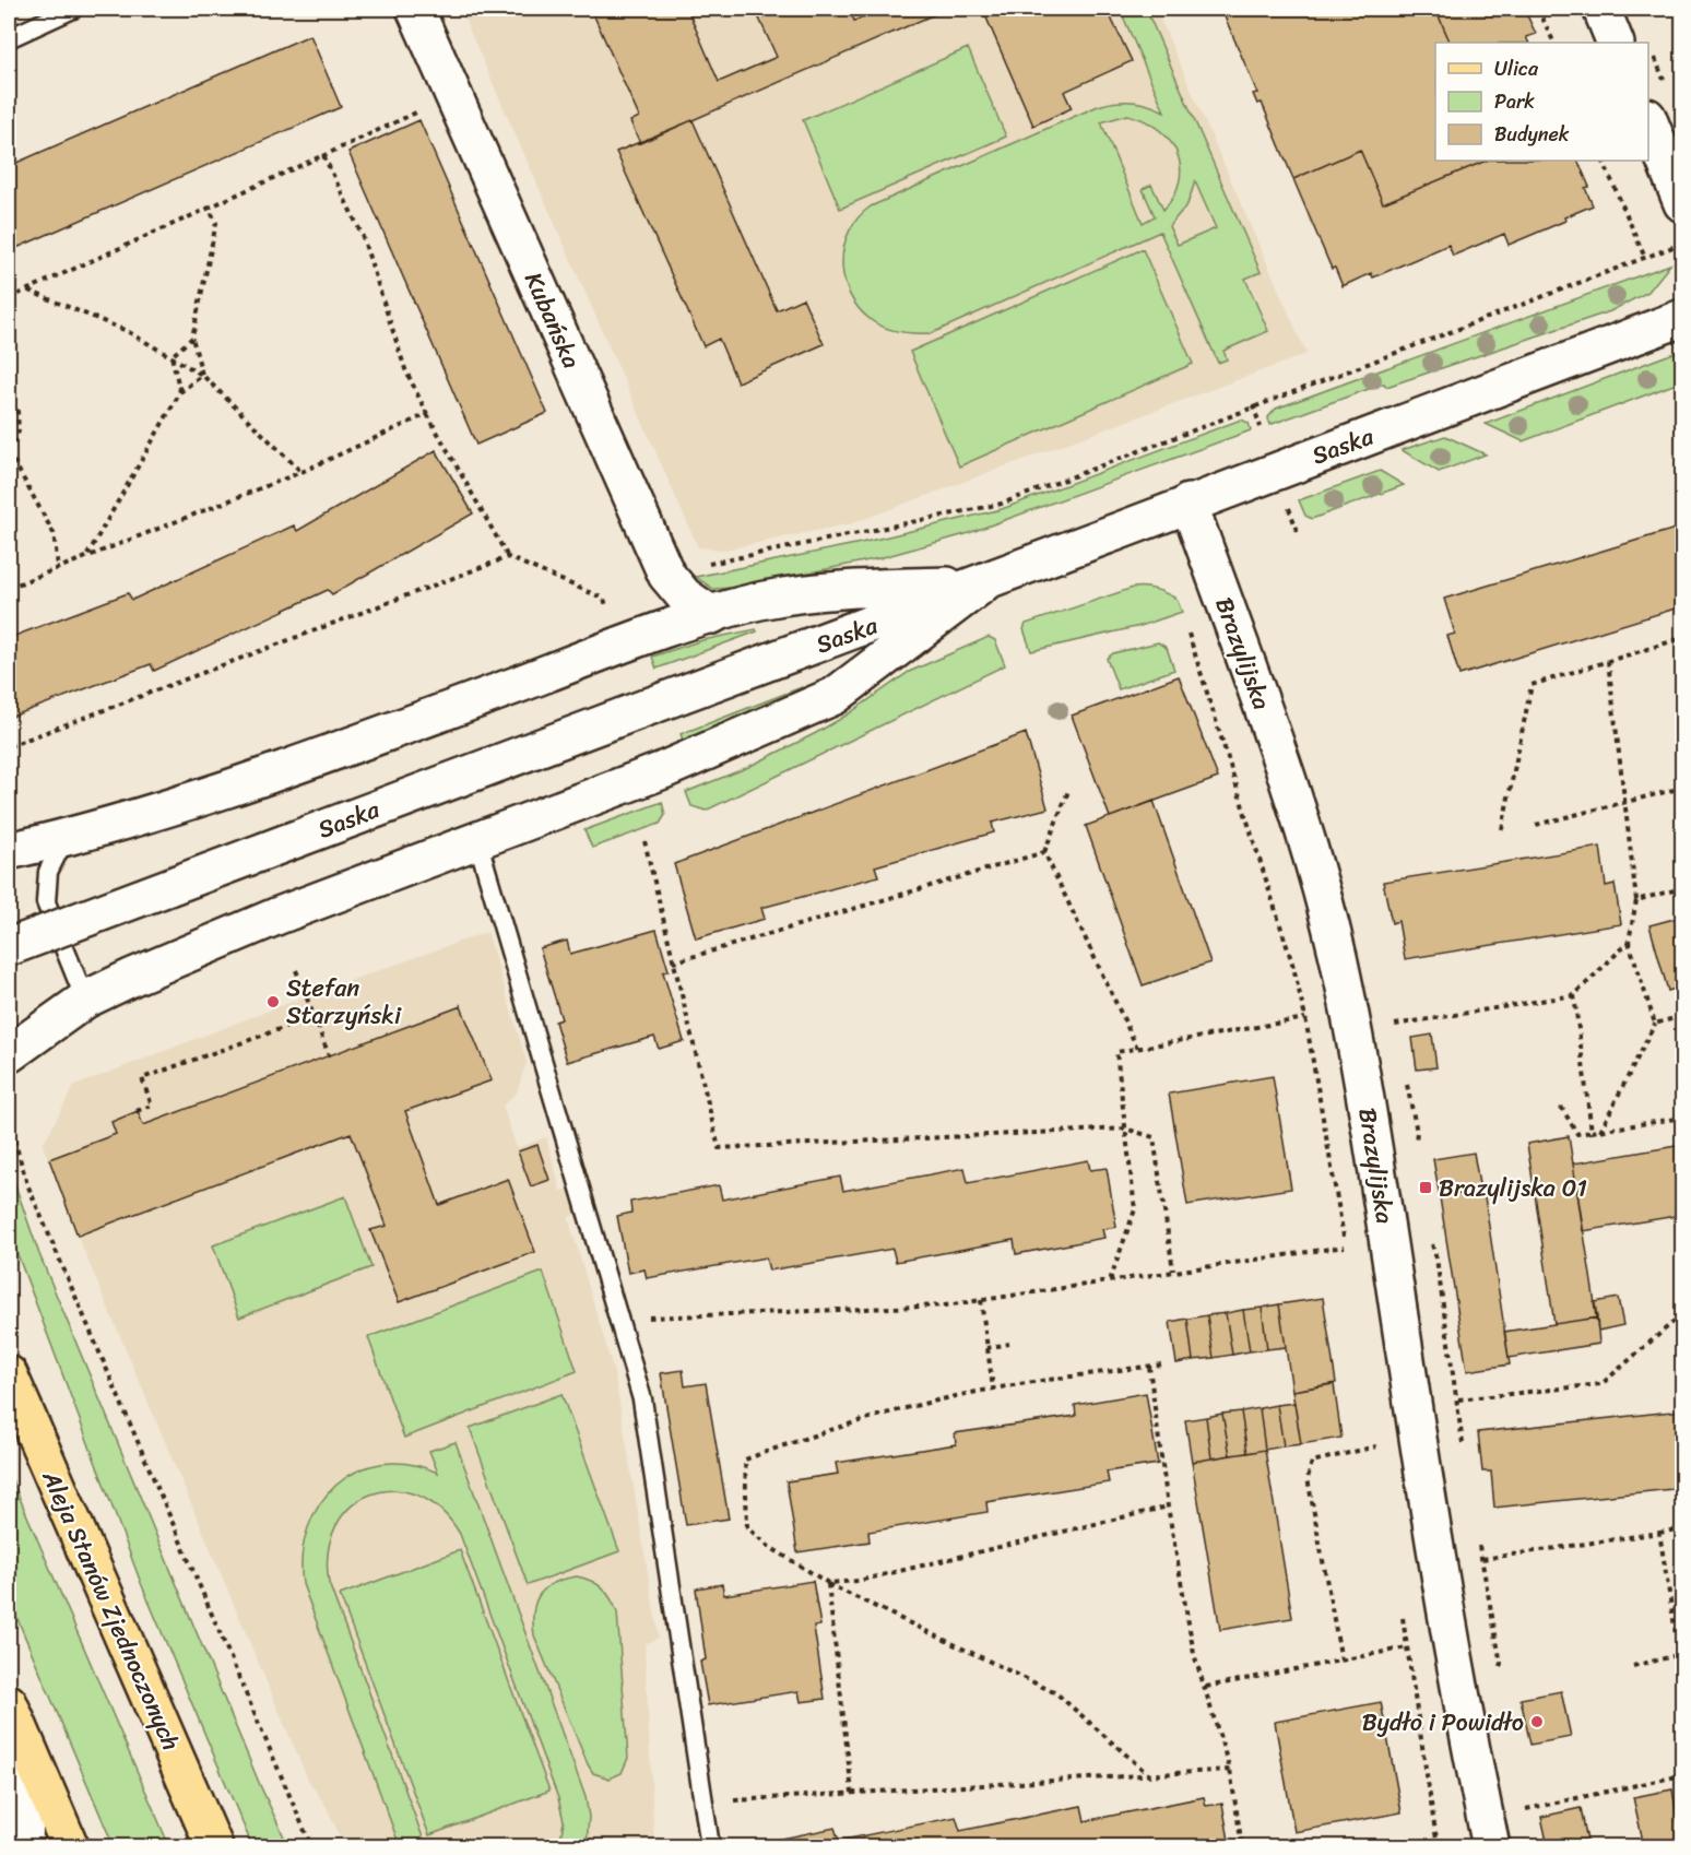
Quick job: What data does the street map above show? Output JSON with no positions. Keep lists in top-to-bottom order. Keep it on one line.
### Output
{"streets":{"main road":["Aleja Stanów Zjednoczonych"],"street":["Kubańska","Saska","Brazylijska"]},"crossings":[["Saska","Brazylijska"]],"places":{"other":["Stefan Starzyński","Bydło i Powidło"],"transit":["Brazylijska 01"]},"legend":["Ulica","Park","Budynek"]}
